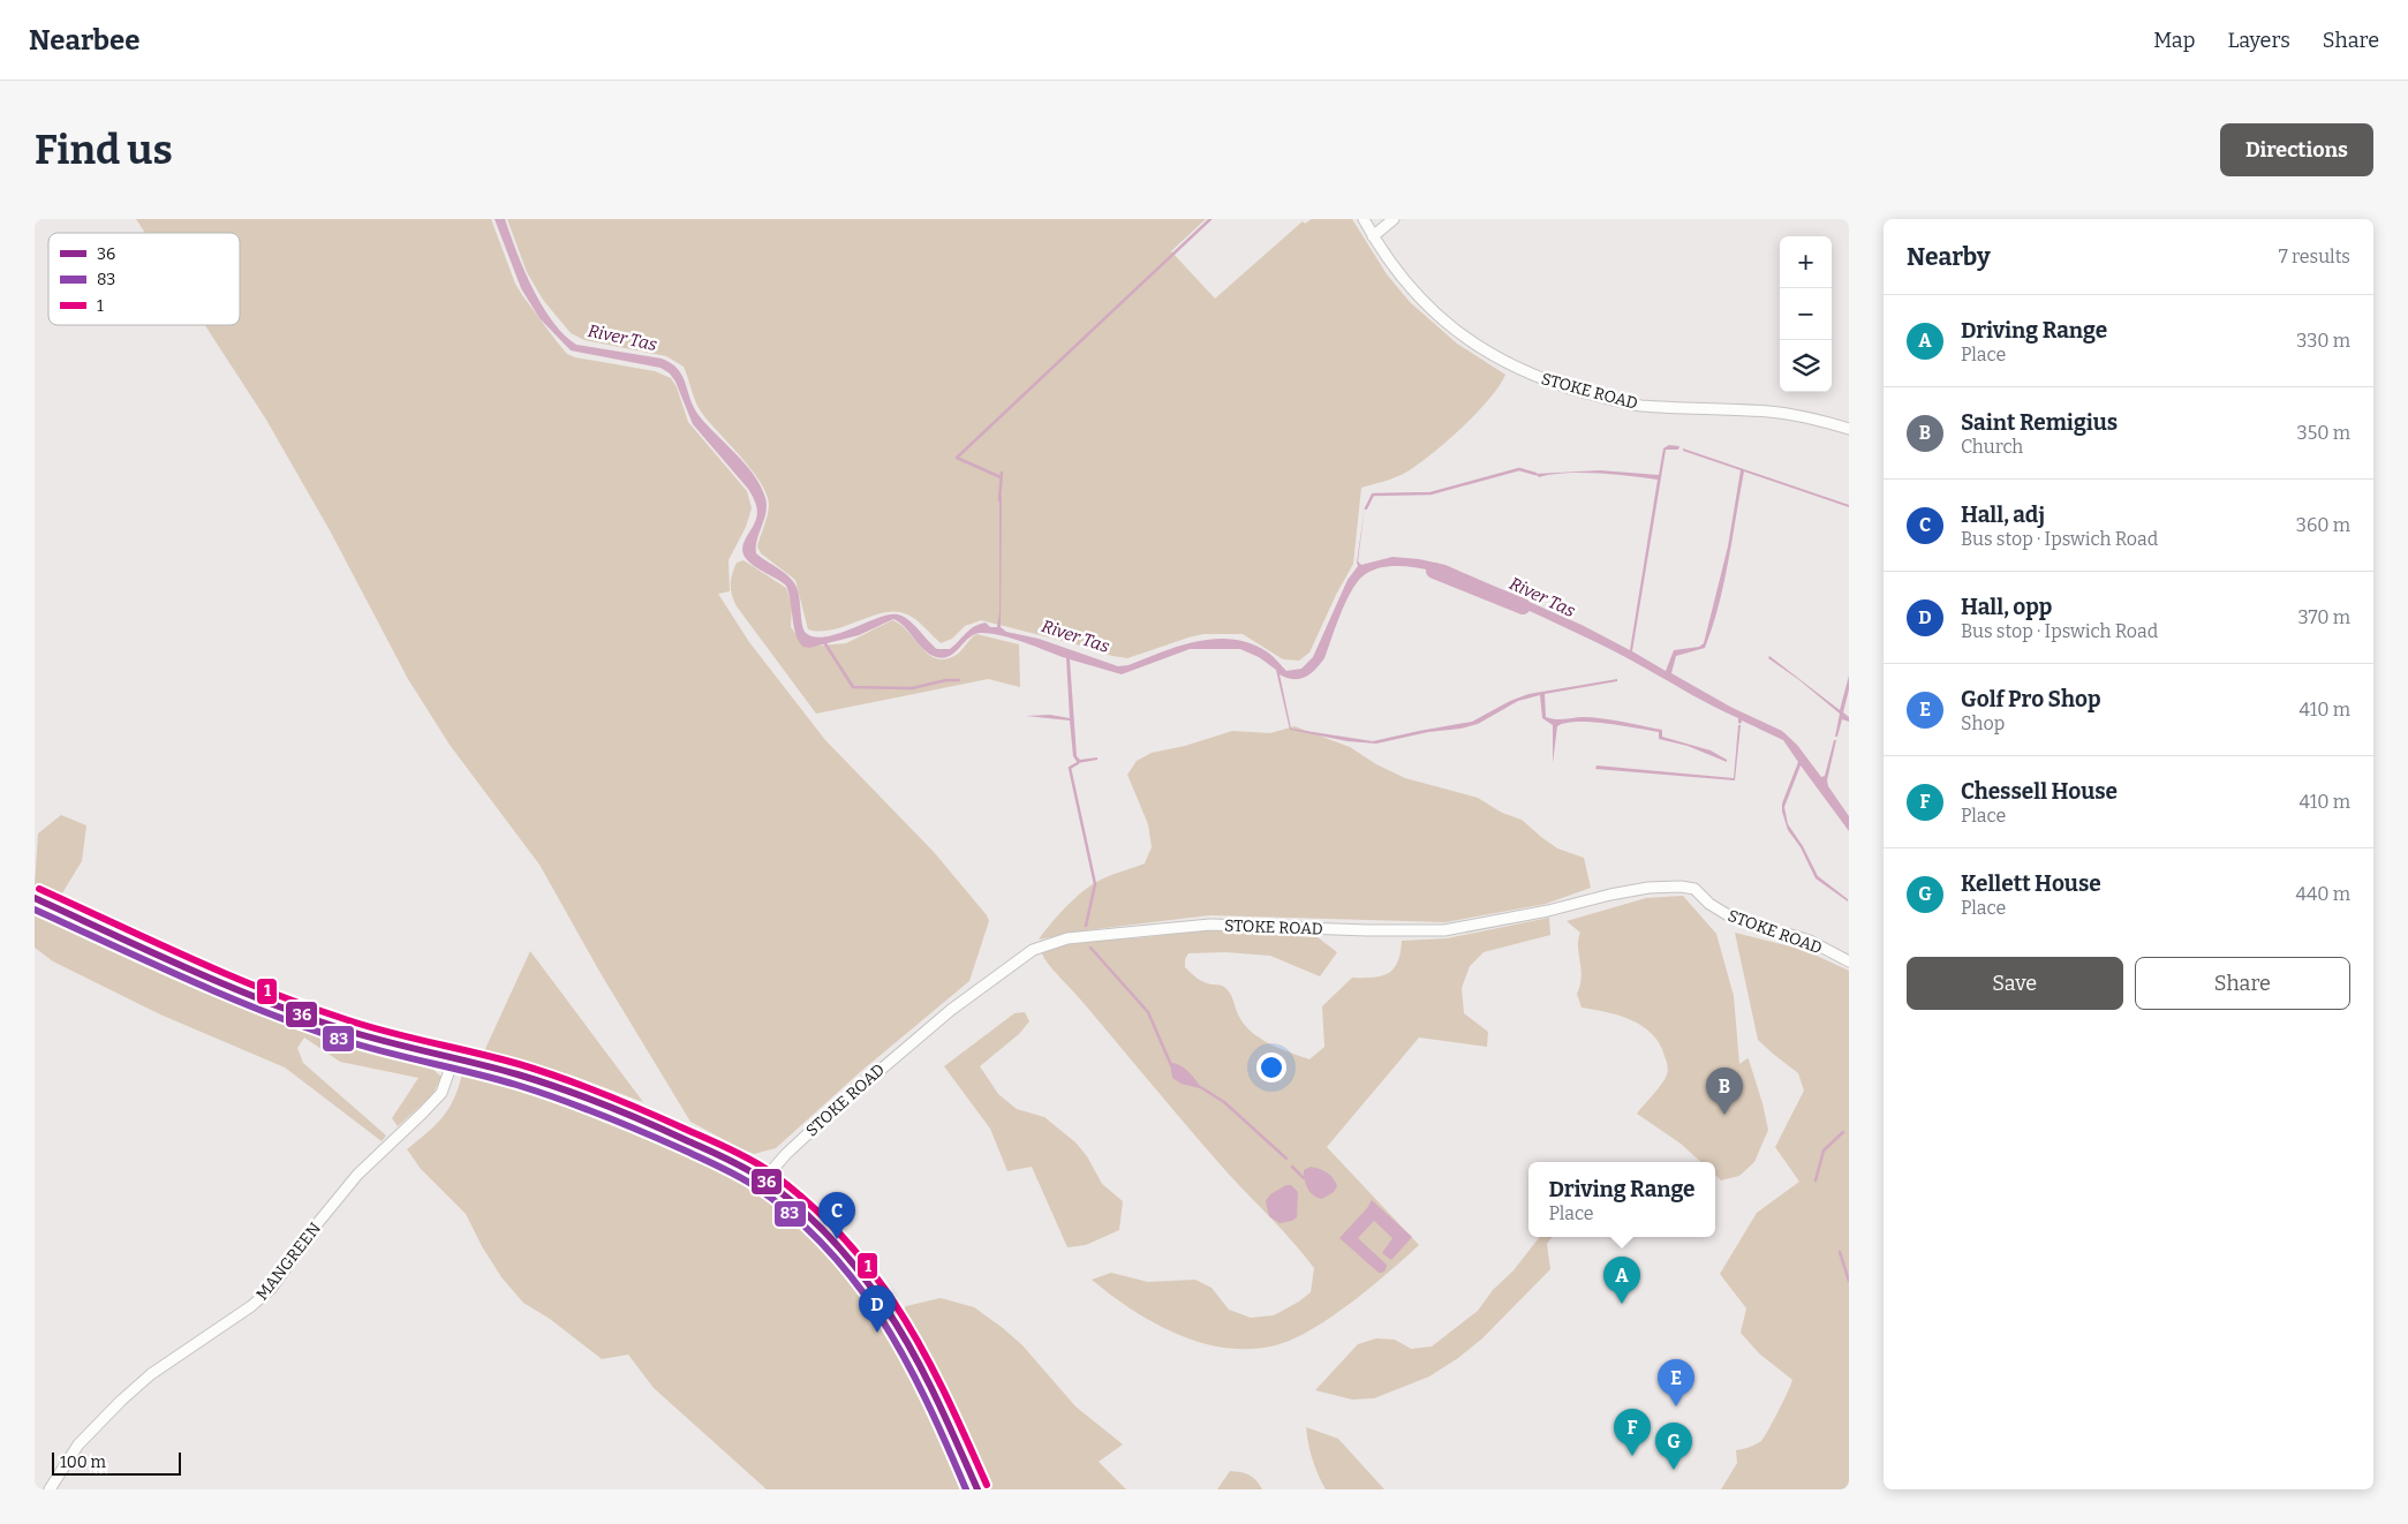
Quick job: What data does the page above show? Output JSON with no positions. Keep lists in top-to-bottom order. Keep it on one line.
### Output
{"streets":{"street":["STOKE ROAD","MANGREEN"]},"water":["River Tas"],"lines":["transit line 1","transit line 36","transit line 83"],"legend":["36","83","1"],"scale_bar":"100 m","page":{"header":"Nearbee","nav":["Map","Layers","Share"],"buttons":["Directions",["Save","Share"]],"title":"Find us","heading":["Nearby","7 results"],"map_buttons":["+","−"],"list":[{"mark":"A","name":"Driving Range","note":"Place","value":"330 m"},{"mark":"B","name":"Saint Remigius","note":"Church","value":"350 m"},{"mark":"C","name":"Hall, adj","note":"Bus stop · Ipswich Road","value":"360 m"},{"mark":"D","name":"Hall, opp","note":"Bus stop · Ipswich Road","value":"370 m"},{"mark":"E","name":"Golf Pro Shop","note":"Shop","value":"410 m"},{"mark":"F","name":"Chessell House","note":"Place","value":"410 m"},{"mark":"G","name":"Kellett House","note":"Place","value":"440 m"}],"pins":["B","C","A","D","E","F","G"],"popup":["Driving Range","Place"],"scale":"100 m"}}
